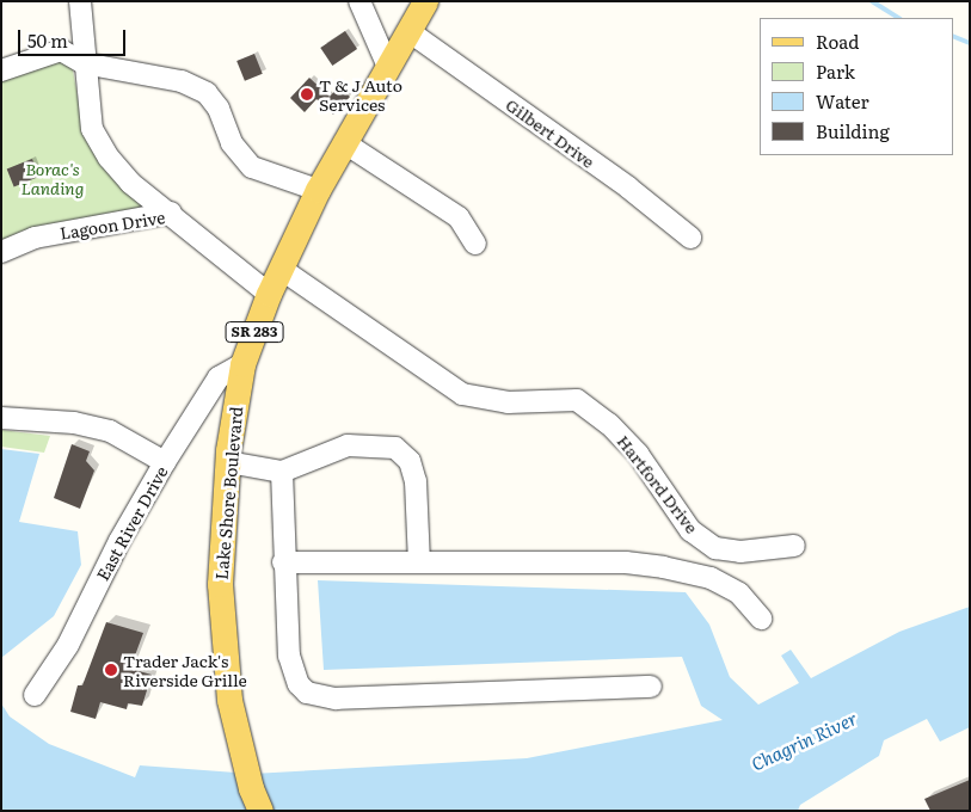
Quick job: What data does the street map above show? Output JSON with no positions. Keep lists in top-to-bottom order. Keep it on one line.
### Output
{"streets":{"main road":["SR 283","Lake Shore Boulevard"],"street":["Gilbert Drive","Lagoon Drive","Hartford Drive","East River Drive"]},"crossings":[["Gilbert Drive","Lake Shore Boulevard"],["Lagoon Drive","Lake Shore Boulevard"],["Hartford Drive","Lake Shore Boulevard"],["Lake Shore Boulevard","East River Drive"]],"water":["Chagrin River"],"parks":["Borac's Landing"],"places":["T & J Auto Services","Trader Jack's Riverside Grille"],"legend":["Road","Park","Water","Building"],"scale_bar":"50 m"}
